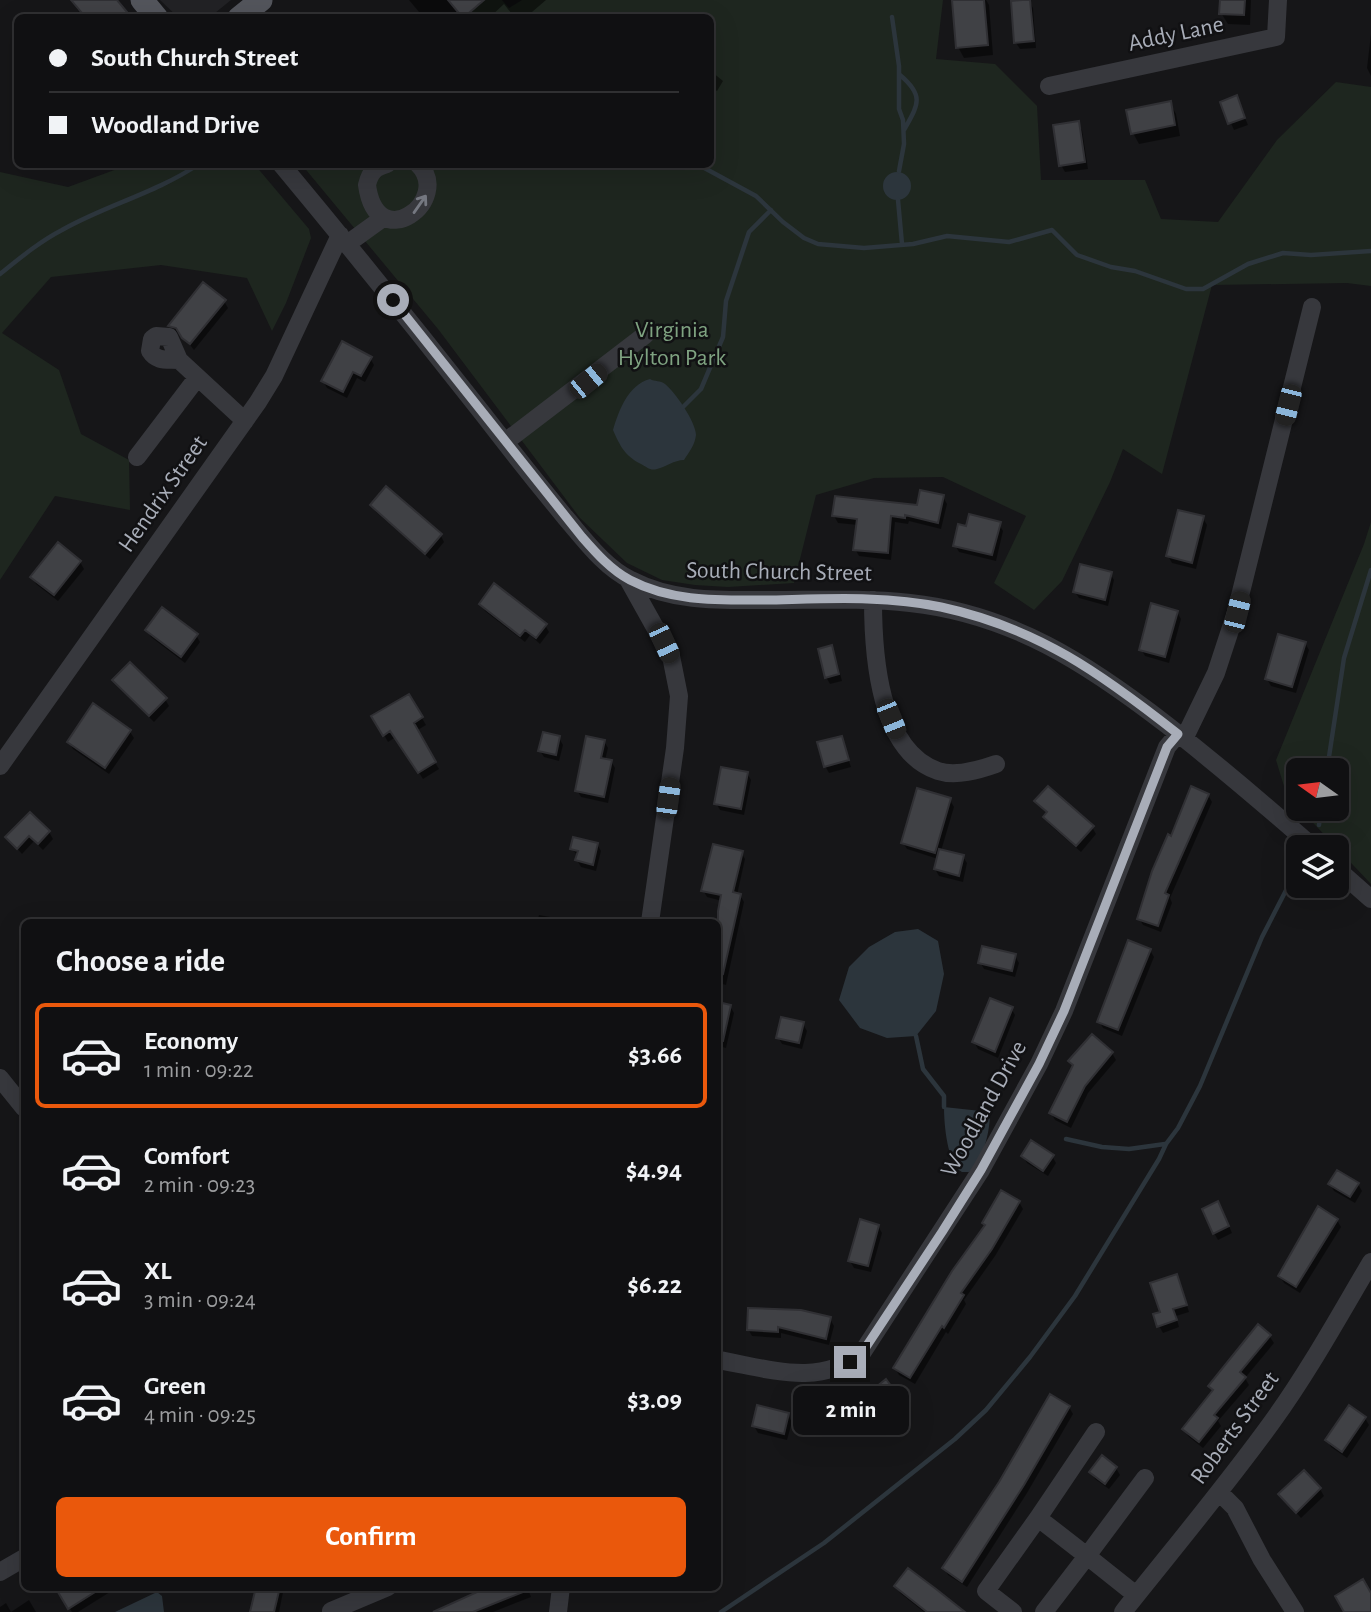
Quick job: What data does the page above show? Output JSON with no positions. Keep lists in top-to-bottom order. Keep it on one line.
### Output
{"streets":{"street":["Addy Lane","Hendrix Street","South Church Street","Woodland Drive","Roberts Street"]},"crossings":[["Hendrix Street","South Church Street"],["South Church Street","Woodland Drive"]],"parks":["Virginia Hylton Park"],"north":"left","page":{"banner":["South Church Street","Woodland Drive"],"heading":"Choose a ride","list":[{"name":"Economy","note":"1 min · 09:22","value":"$3.66"},{"name":"Comfort","note":"2 min · 09:23","value":"$4.94"},{"name":"XL","note":"3 min · 09:24","value":"$6.22"},{"name":"Green","note":"4 min · 09:25","value":"$3.09"}],"bubble":"2 min","buttons":"Confirm"}}
